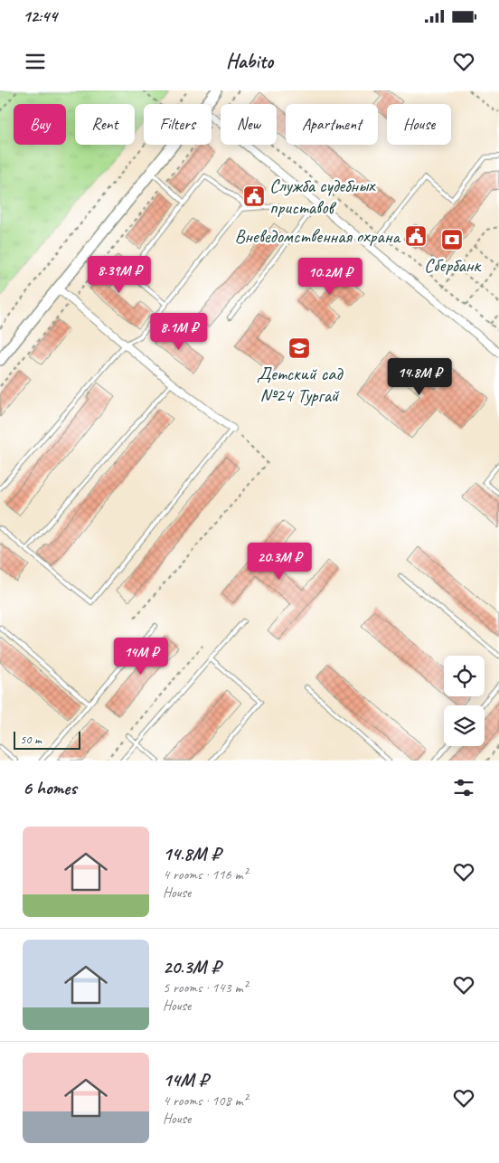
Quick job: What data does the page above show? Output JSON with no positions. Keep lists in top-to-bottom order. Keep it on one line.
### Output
{"places":{"public building":["Служба судебных приставов","Вневедомственная охрана"],"bank":["Сбербанк"],"school or university":["Детский сад №24 Тургай"]},"scale_bar":"50 m","page":{"status":"12:44","header":"Habito","chip":["Buy","Rent","Filters","New","Apartment","House"],"price":["8.39M ₽","10.2M ₽","8.1M ₽","14.8M ₽","20.3M ₽","14M ₽"],"scale":"50 m","heading":"6 homes","list":[{"name":"14.8M ₽","note":"4 rooms · 116 m² · House"},{"name":"20.3M ₽","note":"5 rooms · 143 m² · House"},{"name":"14M ₽","note":"4 rooms · 108 m² · House"}]}}
